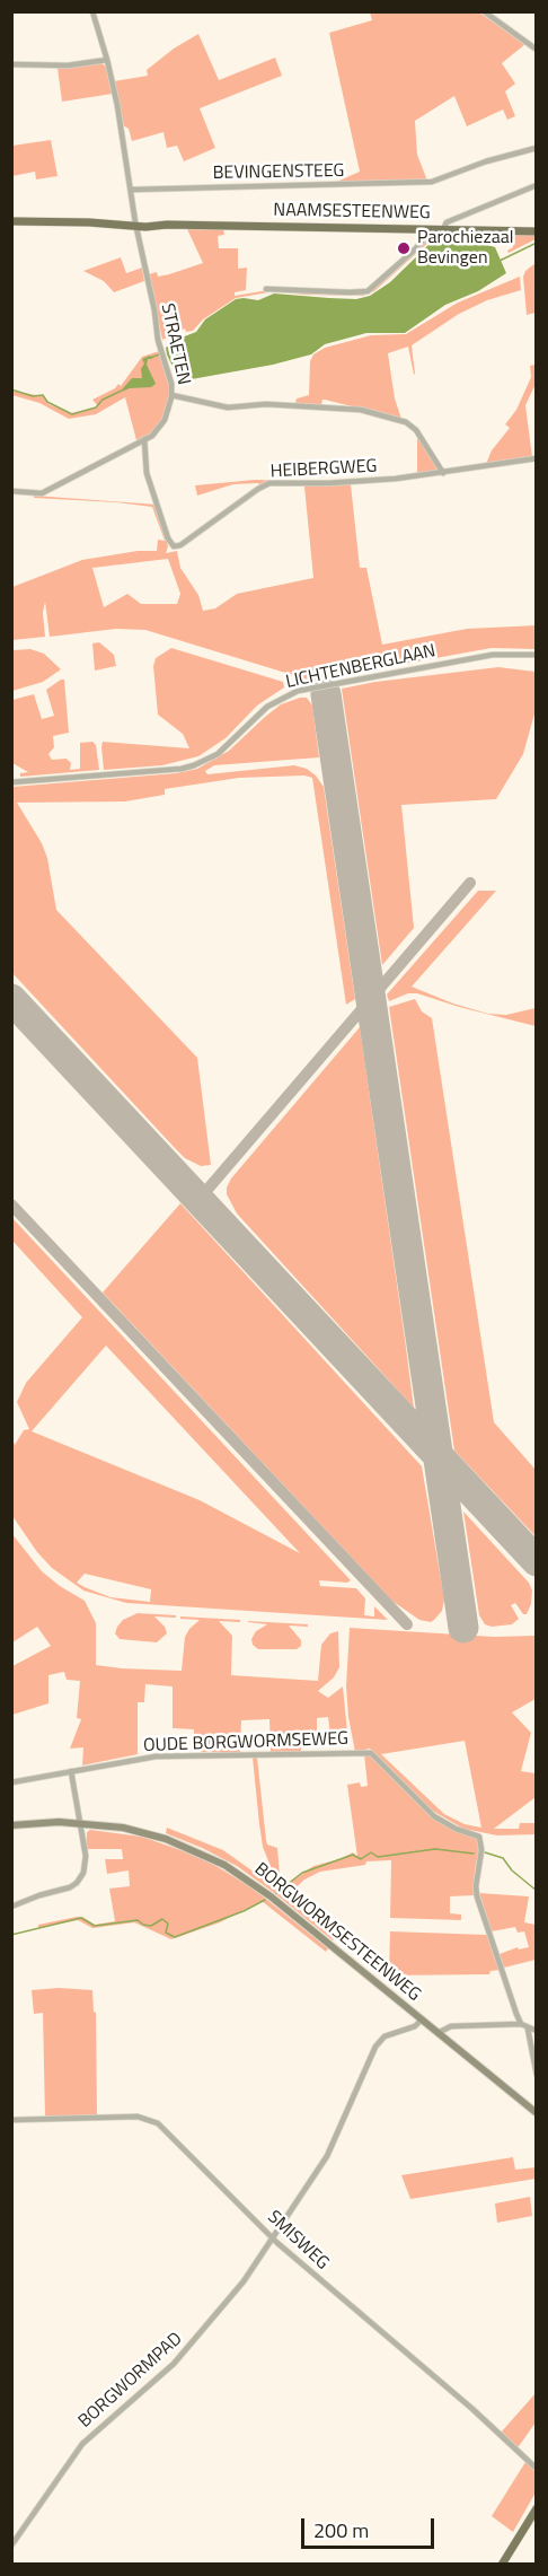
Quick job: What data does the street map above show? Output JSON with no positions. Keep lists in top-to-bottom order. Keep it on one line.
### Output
{"streets":{"main road":["NAAMSESTEENWEG","BORGWORMSESTEENWEG"],"street":["BEVINGENSTEEG","STRAETEN","HEIBERGWEG","LICHTENBERGLAAN","OUDE BORGWORMSEWEG","SMISWEG","BORGWORMPAD"]},"crossings":[["BEVINGENSTEEG","STRAETEN"],["NAAMSESTEENWEG","STRAETEN"],["STRAETEN","HEIBERGWEG"],["BORGWORMSESTEENWEG","BORGWORMPAD"],["SMISWEG","BORGWORMPAD"]],"places":["Parochiezaal Bevingen"],"scale_bar":"200 m"}
